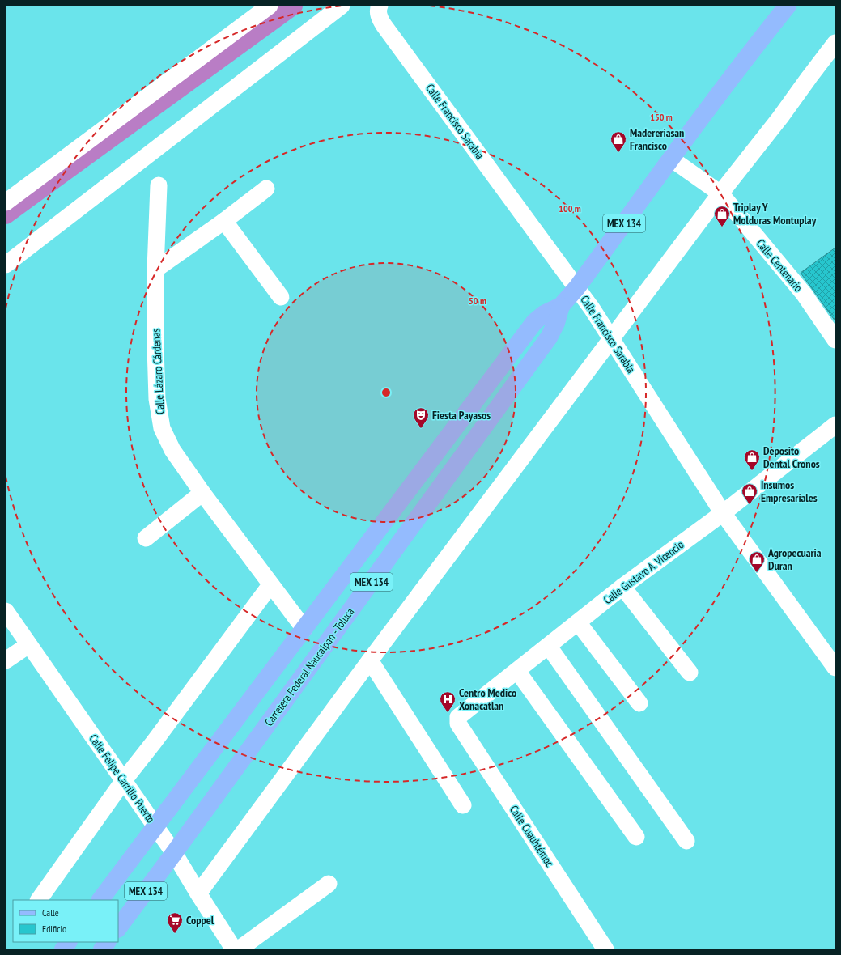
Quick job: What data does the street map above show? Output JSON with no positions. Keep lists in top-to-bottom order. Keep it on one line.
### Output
{"streets":{"main road":["MEX 134","Carretera Federal Naucalpan - Toluca"],"street":["Calle Francisco Sarabia","Calle Centenario","Calle Lázaro Cárdenas","Calle Gustavo A. Vicencio","Calle Felipe Carrillo Puerto","Calle Cuauhtémoc"]},"crossings":[["Calle Francisco Sarabia","Calle Gustavo A. Vicencio"],["Calle Francisco Sarabia","Carretera Federal Naucalpan - Toluca"],["Calle Centenario","Carretera Federal Naucalpan - Toluca"],["Calle Lázaro Cárdenas","Carretera Federal Naucalpan - Toluca"],["Calle Gustavo A. Vicencio","Calle Cuauhtémoc"],["Carretera Federal Naucalpan - Toluca","Calle Felipe Carrillo Puerto"]],"places":{"shop":["Madereriasan Francisco","Triplay Y Molduras Montuplay","Deposito Dental Cronos","Insumos Empresariales","Agropecuaria Duran"],"theatre":["Fiesta Payasos"],"hospital":["Centro Medico Xonacatlan"],"supermarket":["Coppel"]},"legend":["Calle","Edificio"],"rings":["150 m","100 m","50 m"]}
